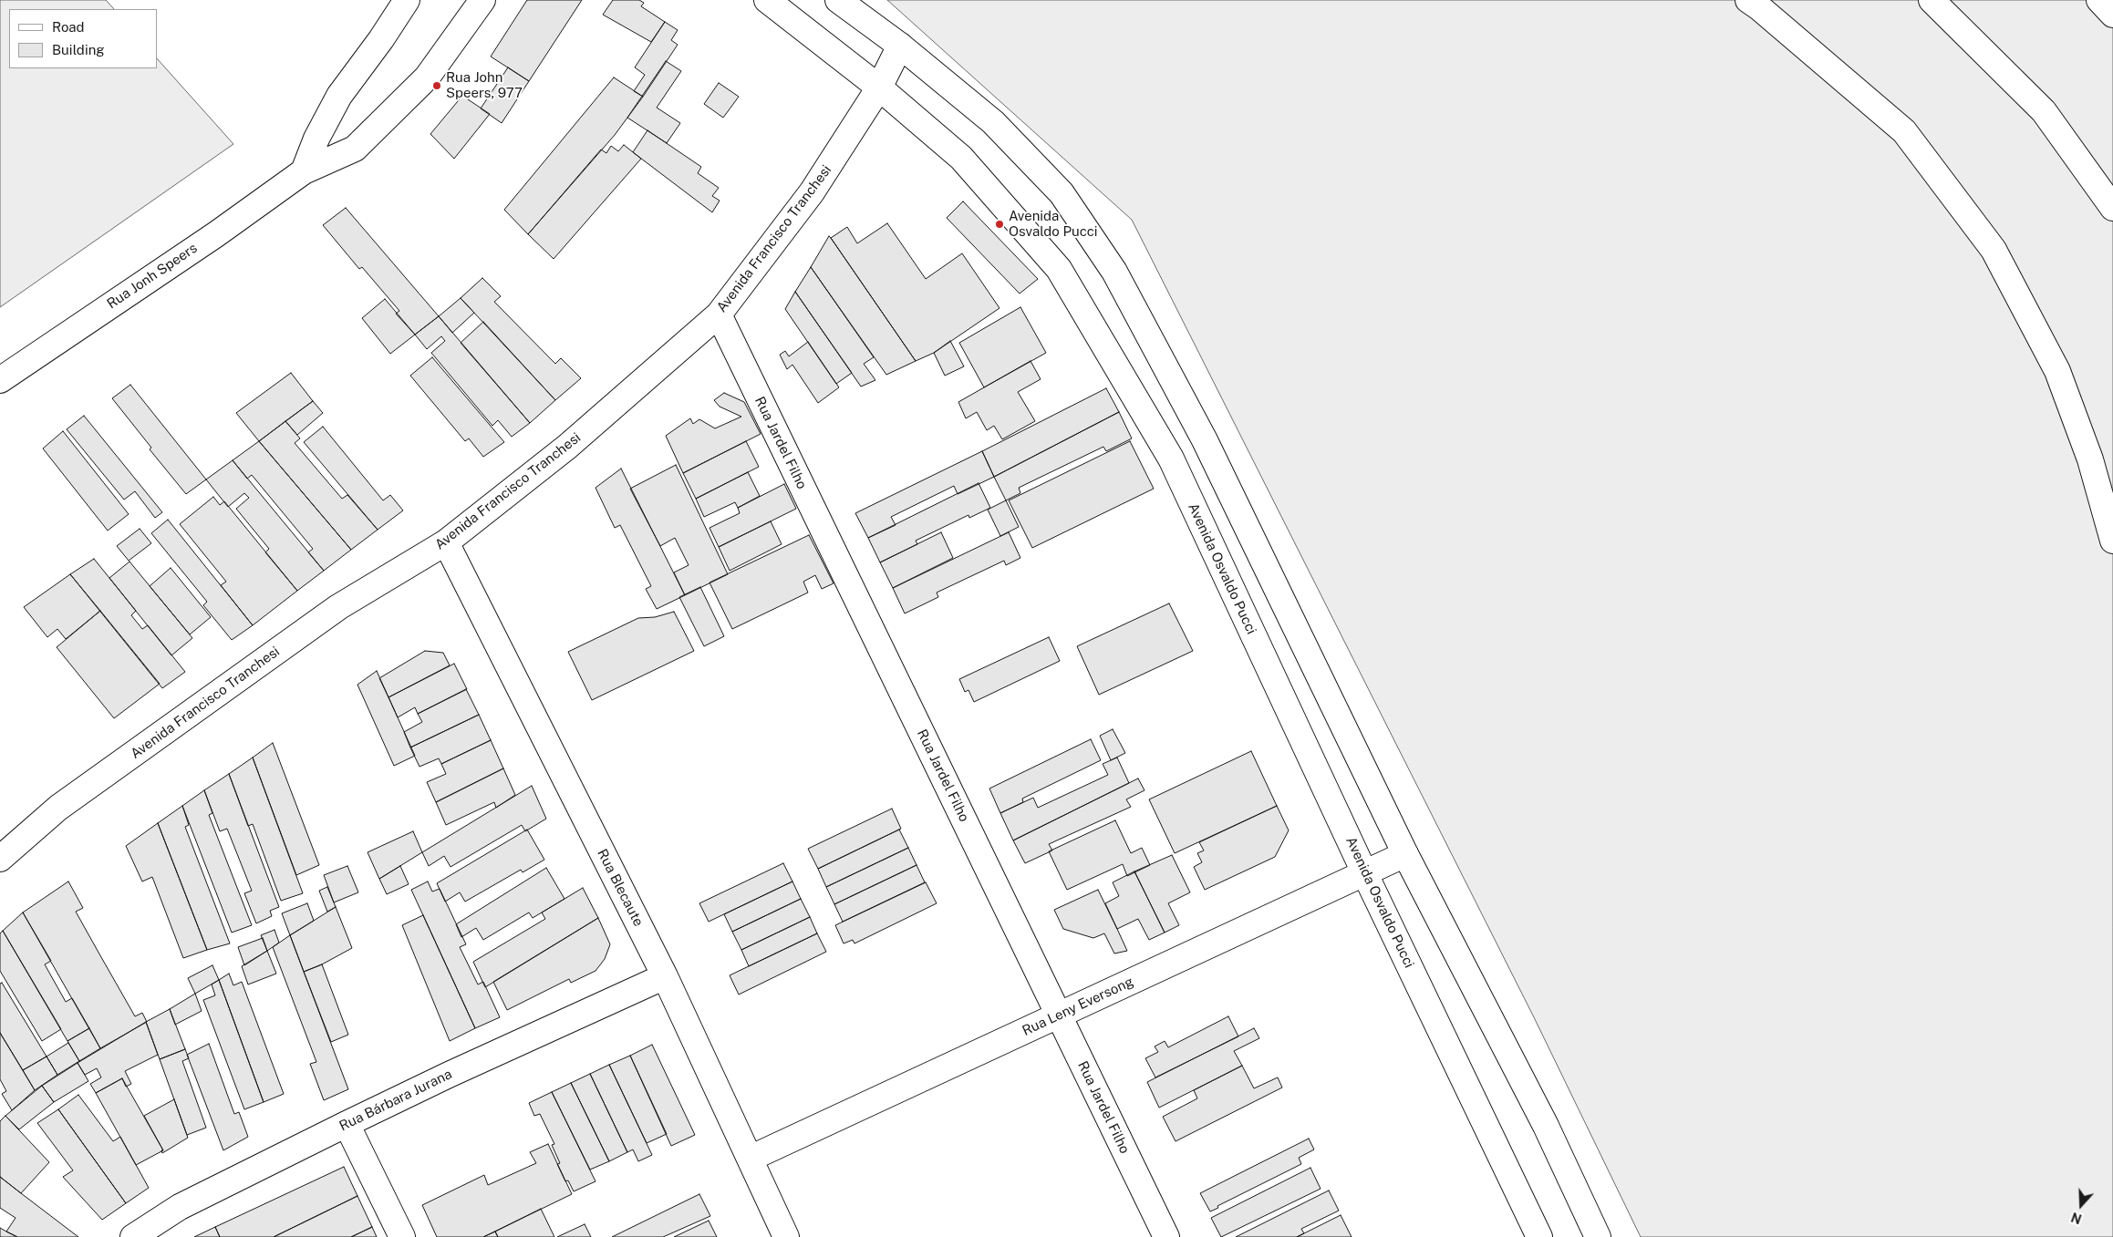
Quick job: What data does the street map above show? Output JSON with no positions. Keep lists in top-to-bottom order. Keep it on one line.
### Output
{"streets":{"street":["Avenida Francisco Tranchesi","Rua Jonh Speers","Rua Jardel Filho","Avenida Osvaldo Pucci","Rua Blecaute","Rua Leny Eversong","Rua Bárbara Jurana"]},"crossings":[["Avenida Francisco Tranchesi","Rua Jardel Filho"],["Avenida Francisco Tranchesi","Avenida Osvaldo Pucci"],["Avenida Francisco Tranchesi","Rua Blecaute"],["Rua Jardel Filho","Rua Leny Eversong"],["Avenida Osvaldo Pucci","Rua Leny Eversong"],["Rua Blecaute","Rua Leny Eversong"],["Rua Blecaute","Rua Bárbara Jurana"]],"places":["Rua John Speers, 977","Avenida Osvaldo Pucci"],"legend":["Road","Building"],"north":"bottom"}
